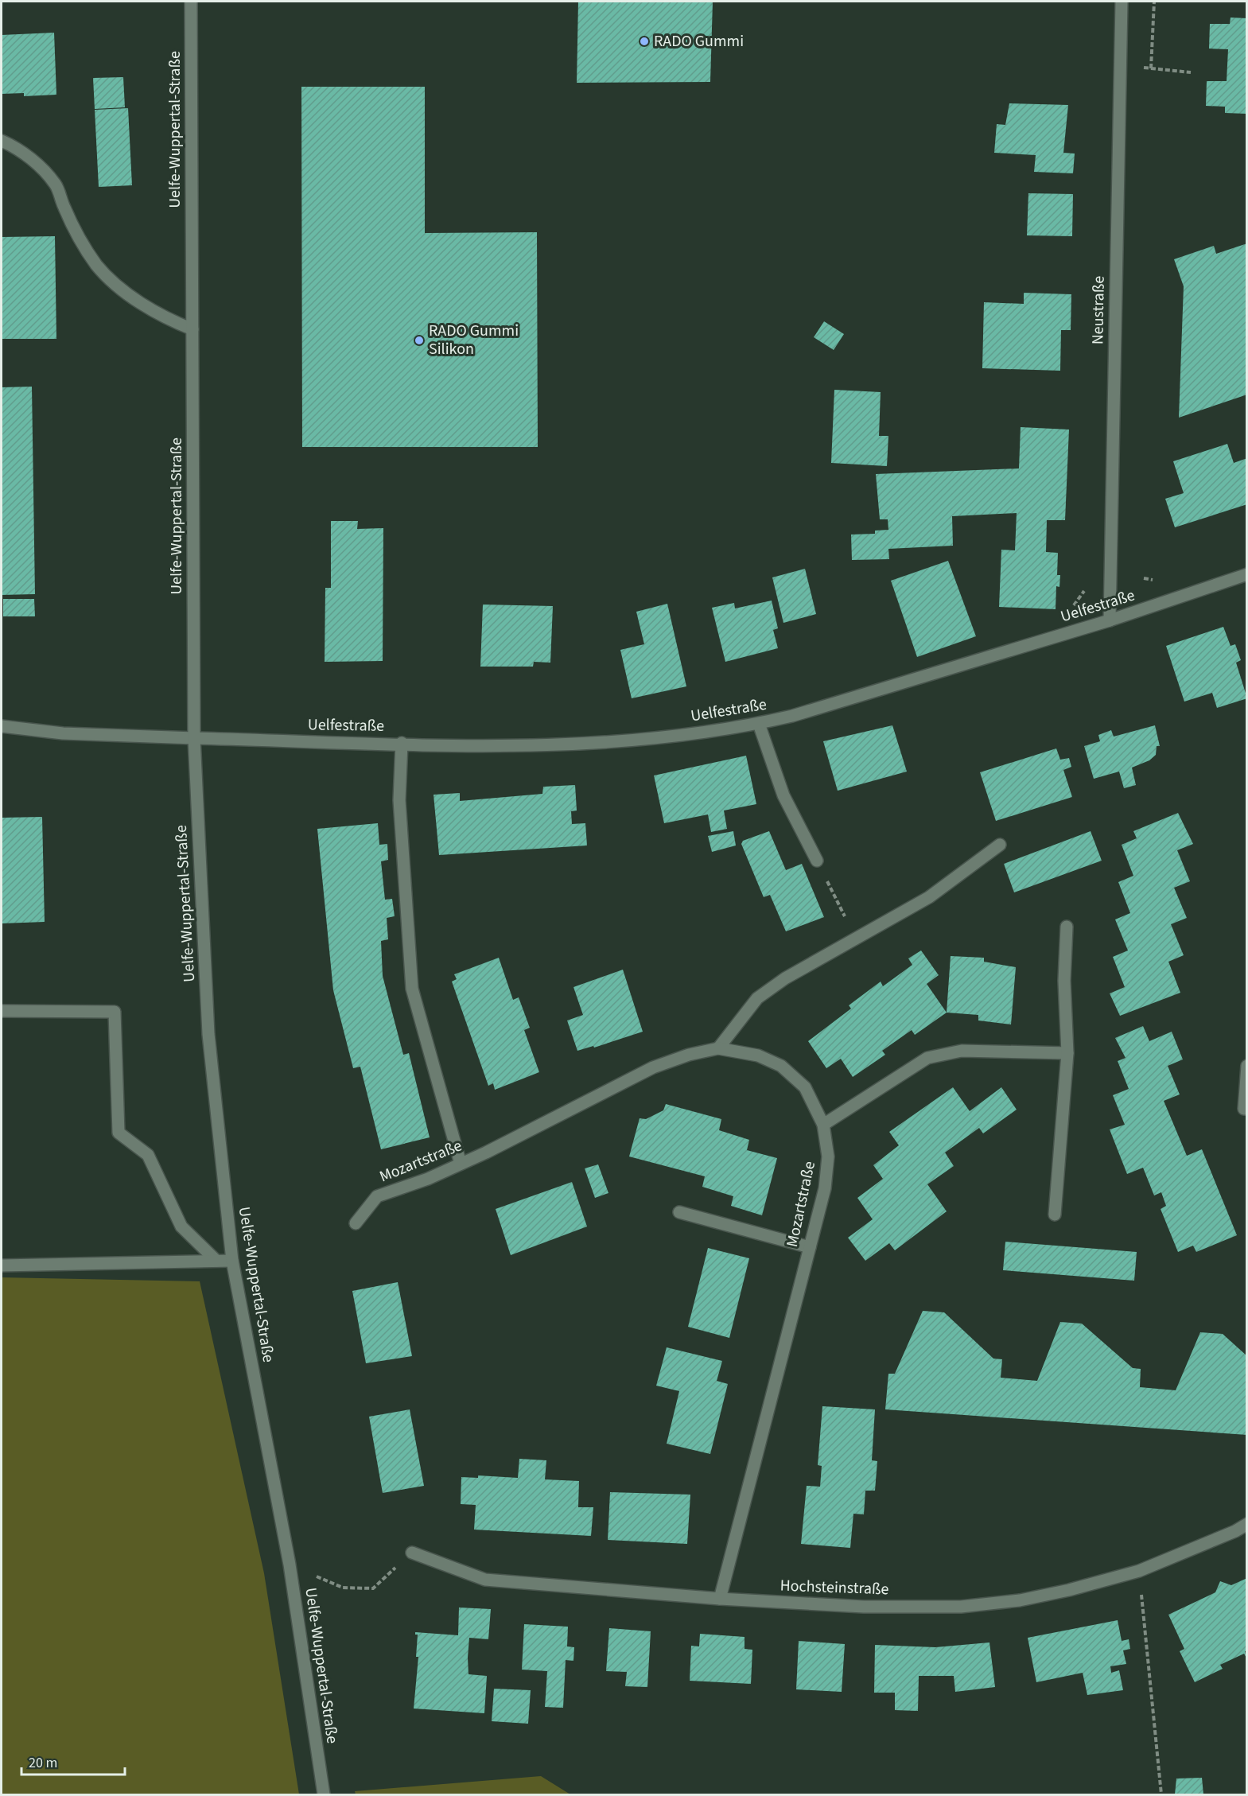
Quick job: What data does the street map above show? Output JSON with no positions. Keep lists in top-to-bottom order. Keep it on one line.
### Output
{"streets":{"street":["Uelfe-Wuppertal-Straße","Neustraße","Uelfestraße","Mozartstraße","Hochsteinstraße"]},"crossings":[["Uelfe-Wuppertal-Straße","Uelfestraße"],["Neustraße","Uelfestraße"],["Mozartstraße","Hochsteinstraße"]],"places":["RADO Gummi","RADO Gummi Silikon"],"scale_bar":"20 m"}
